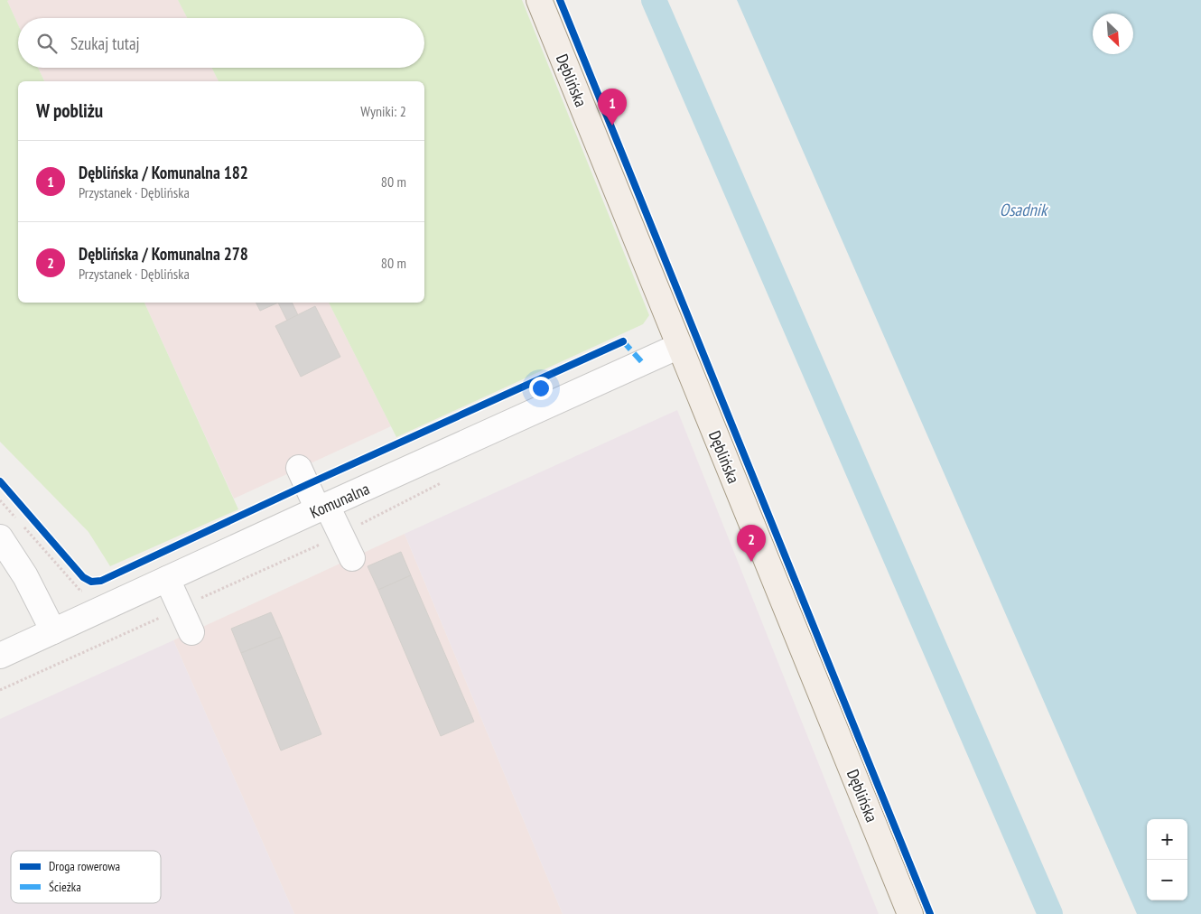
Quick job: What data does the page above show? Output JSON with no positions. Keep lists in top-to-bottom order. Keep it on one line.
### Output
{"streets":{"main road":["Dęblińska"],"street":["Komunalna"]},"crossings":[["Dęblińska","Komunalna"]],"water":["Osadnik"],"legend":["Droga rowerowa","Ścieżka"],"north":"bottom right","page":{"search":"Szukaj tutaj","heading":["W pobliżu","Wyniki: 2"],"pins":["1","2"],"list":[{"mark":"1","name":"Dęblińska / Komunalna 182","note":"Przystanek · Dęblińska","value":"80 m"},{"mark":"2","name":"Dęblińska / Komunalna 278","note":"Przystanek · Dęblińska","value":"80 m"}],"map_buttons":["+","−"]}}
